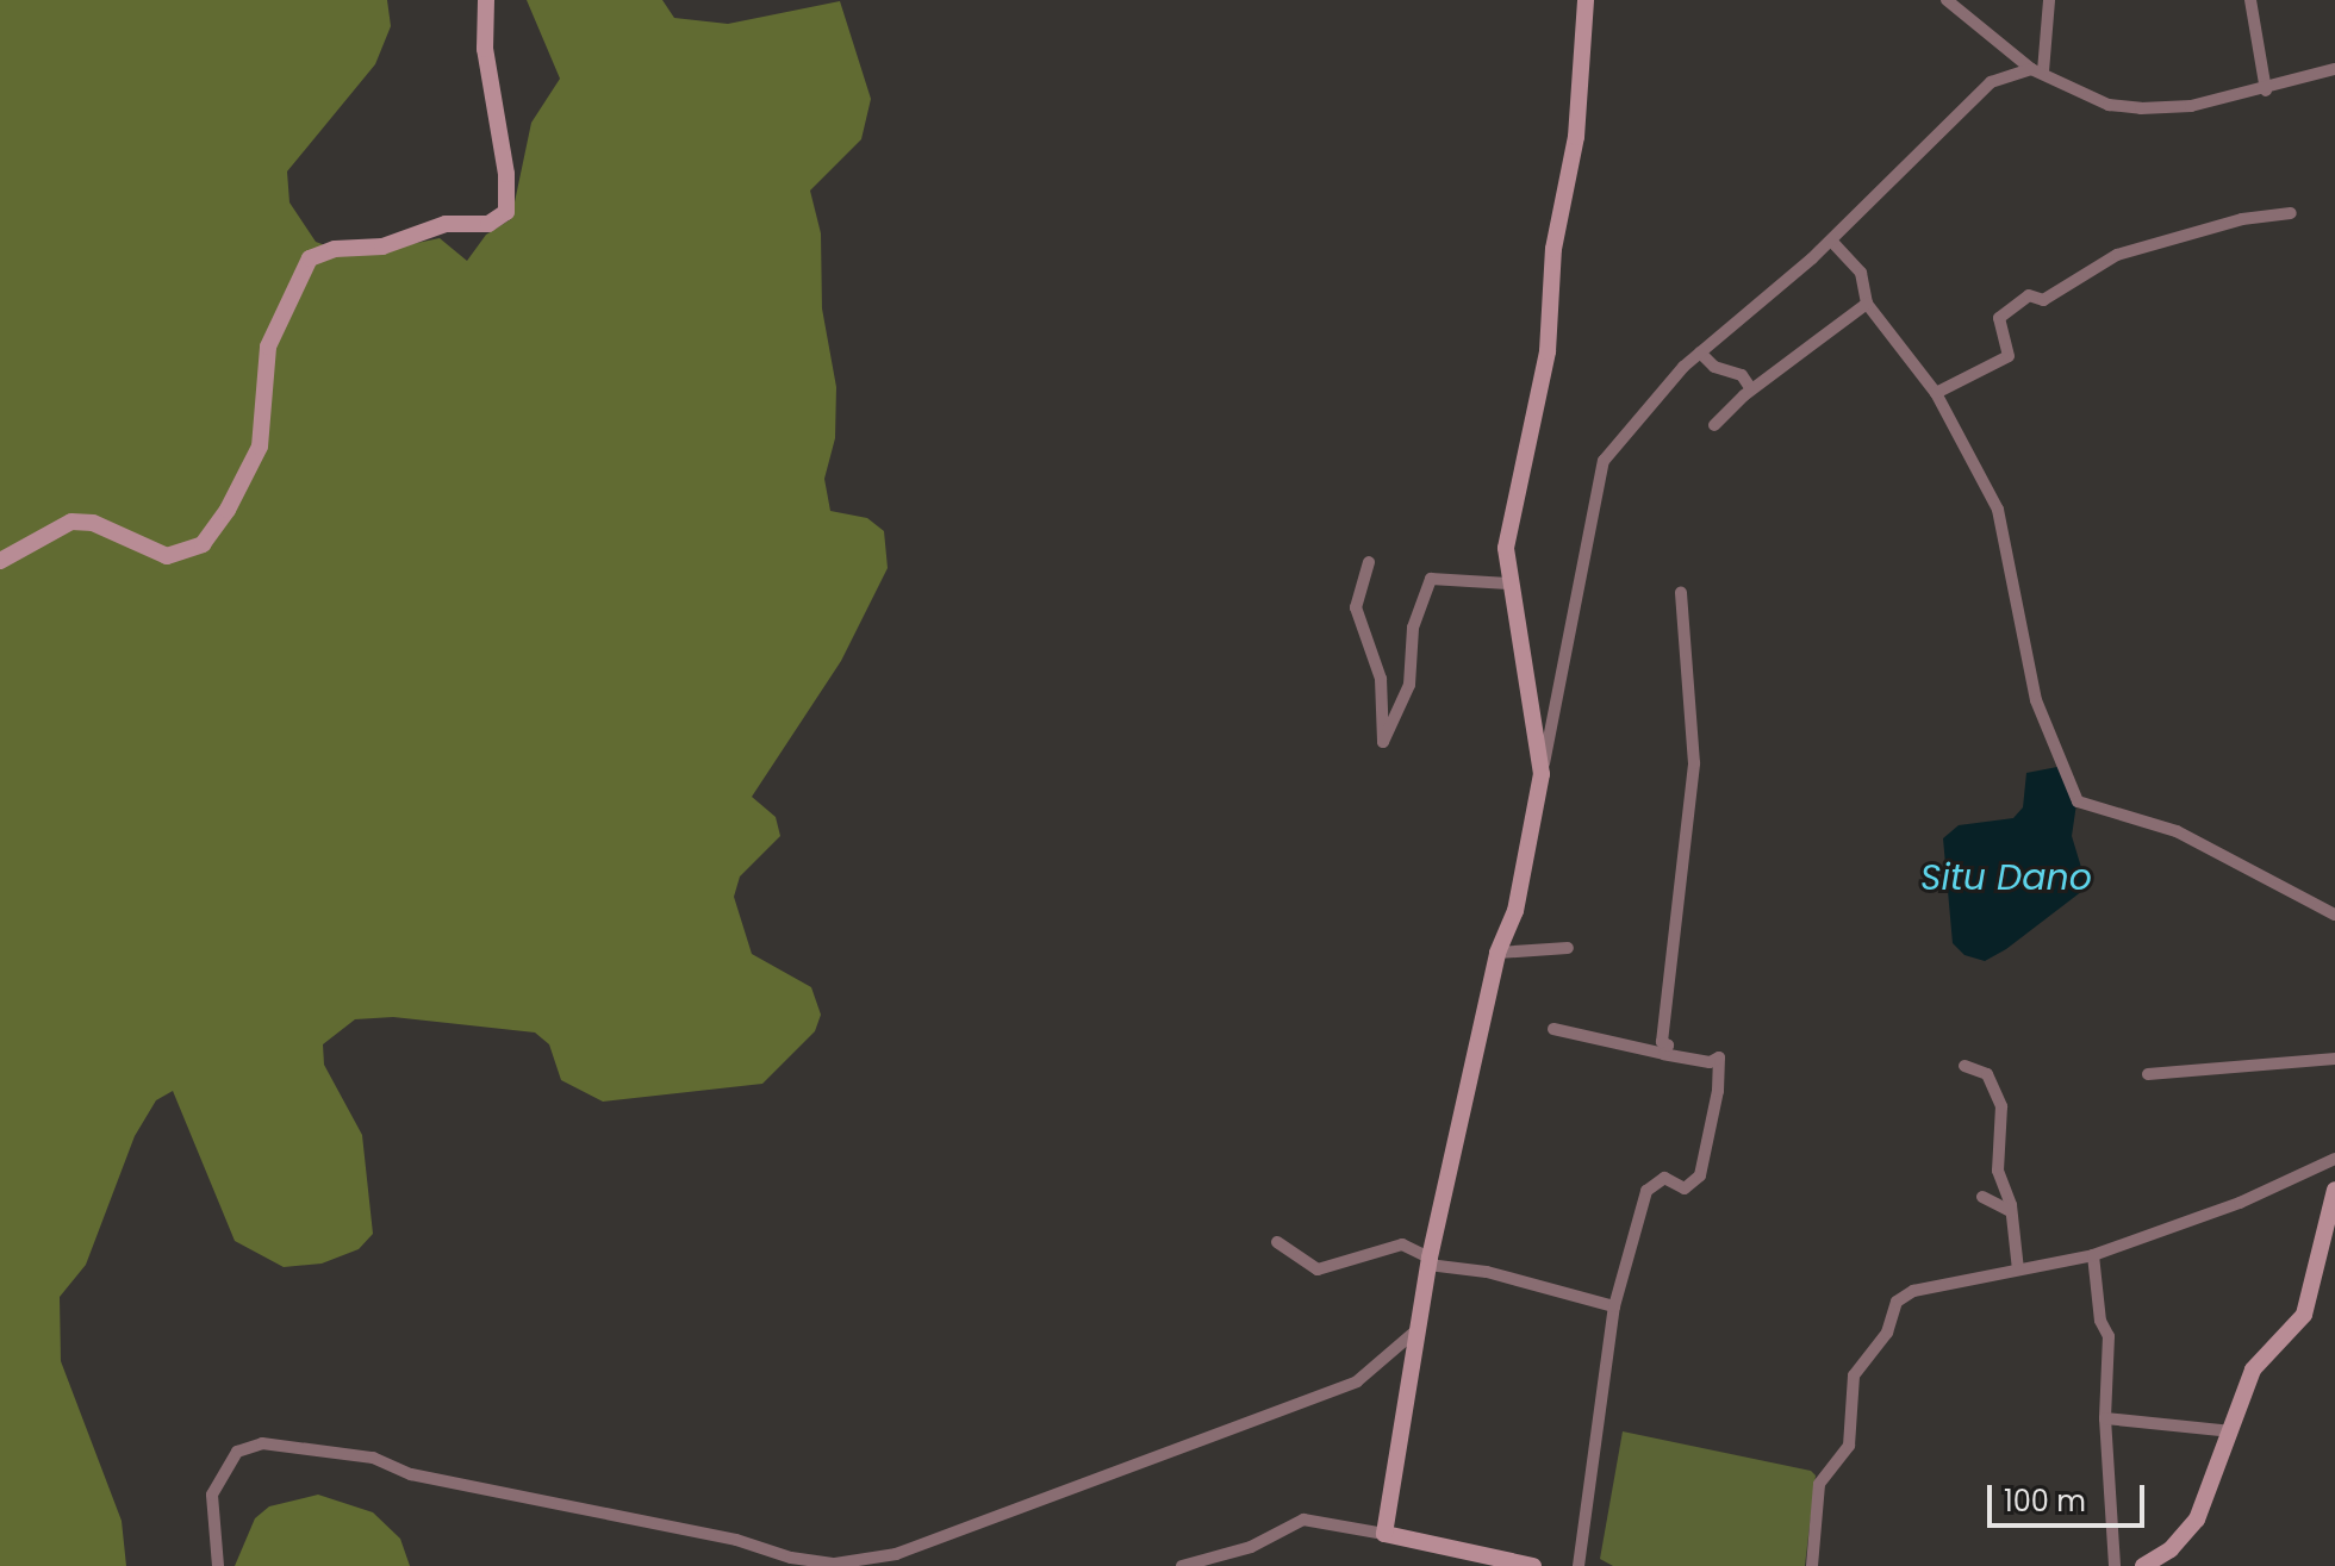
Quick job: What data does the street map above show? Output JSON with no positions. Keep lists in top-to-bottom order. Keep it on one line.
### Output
{"water":["Situ Dano"],"scale_bar":"100 m"}
